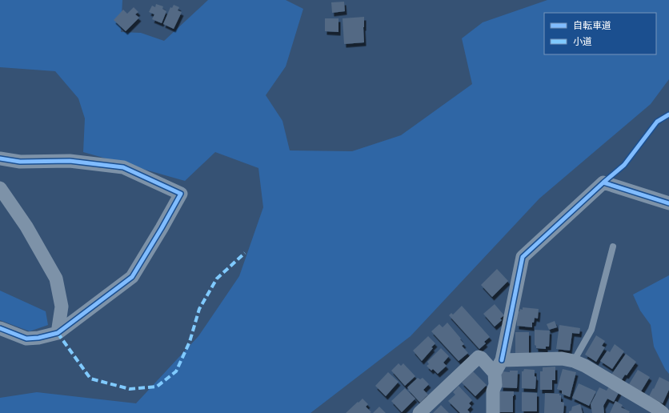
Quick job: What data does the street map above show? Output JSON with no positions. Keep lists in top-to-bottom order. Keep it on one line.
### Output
{"legend":["自転車道","小道"]}
